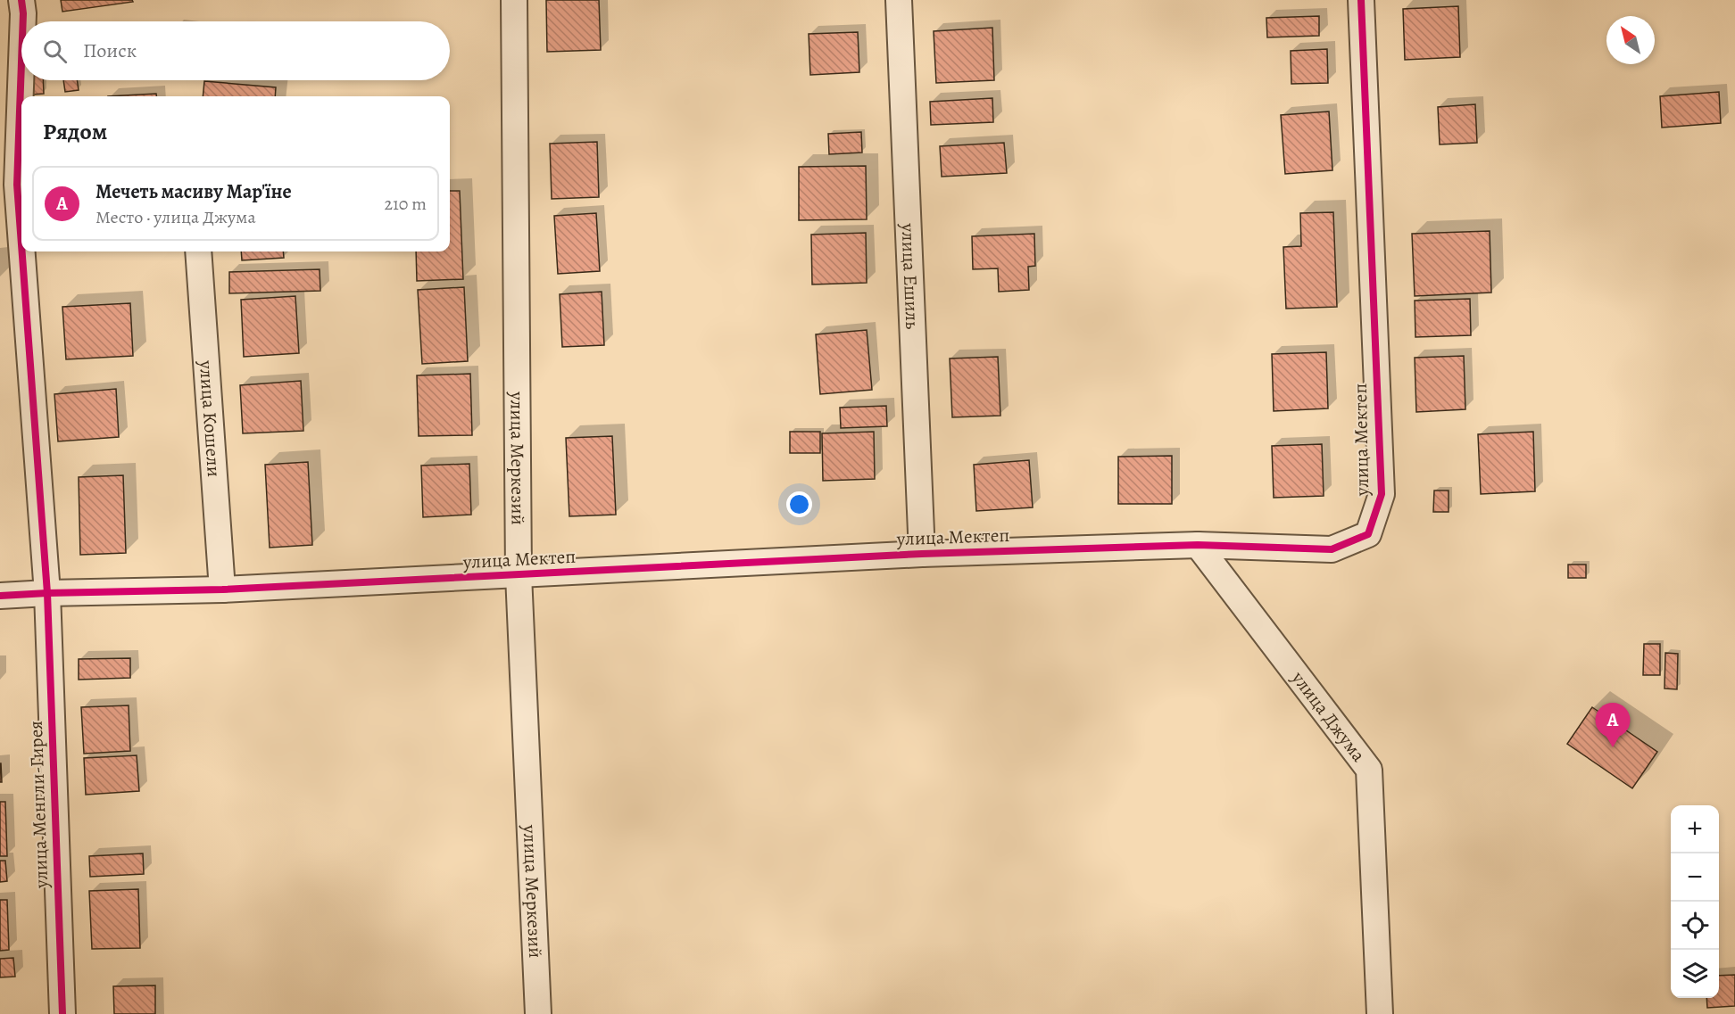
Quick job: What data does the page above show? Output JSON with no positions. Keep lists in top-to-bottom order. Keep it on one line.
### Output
{"streets":{"street":["улица Ешиль","улица Кошели","улица Мектеп","улица Меркезий","улица Джума","улица Менгли-Гирея"]},"crossings":[["улица Ешиль","улица Мектеп"],["улица Кошели","улица Мектеп"],["улица Мектеп","улица Меркезий"],["улица Мектеп","улица Джума"],["улица Мектеп","улица Менгли-Гирея"]],"north":"top left","page":{"search":"Поиск","heading":"Рядом","list":[{"mark":"A","name":"Мечеть масиву Мар'їне","note":"Место · улица Джума","value":"210 m"}],"pins":"A","map_buttons":["+","−"]}}
